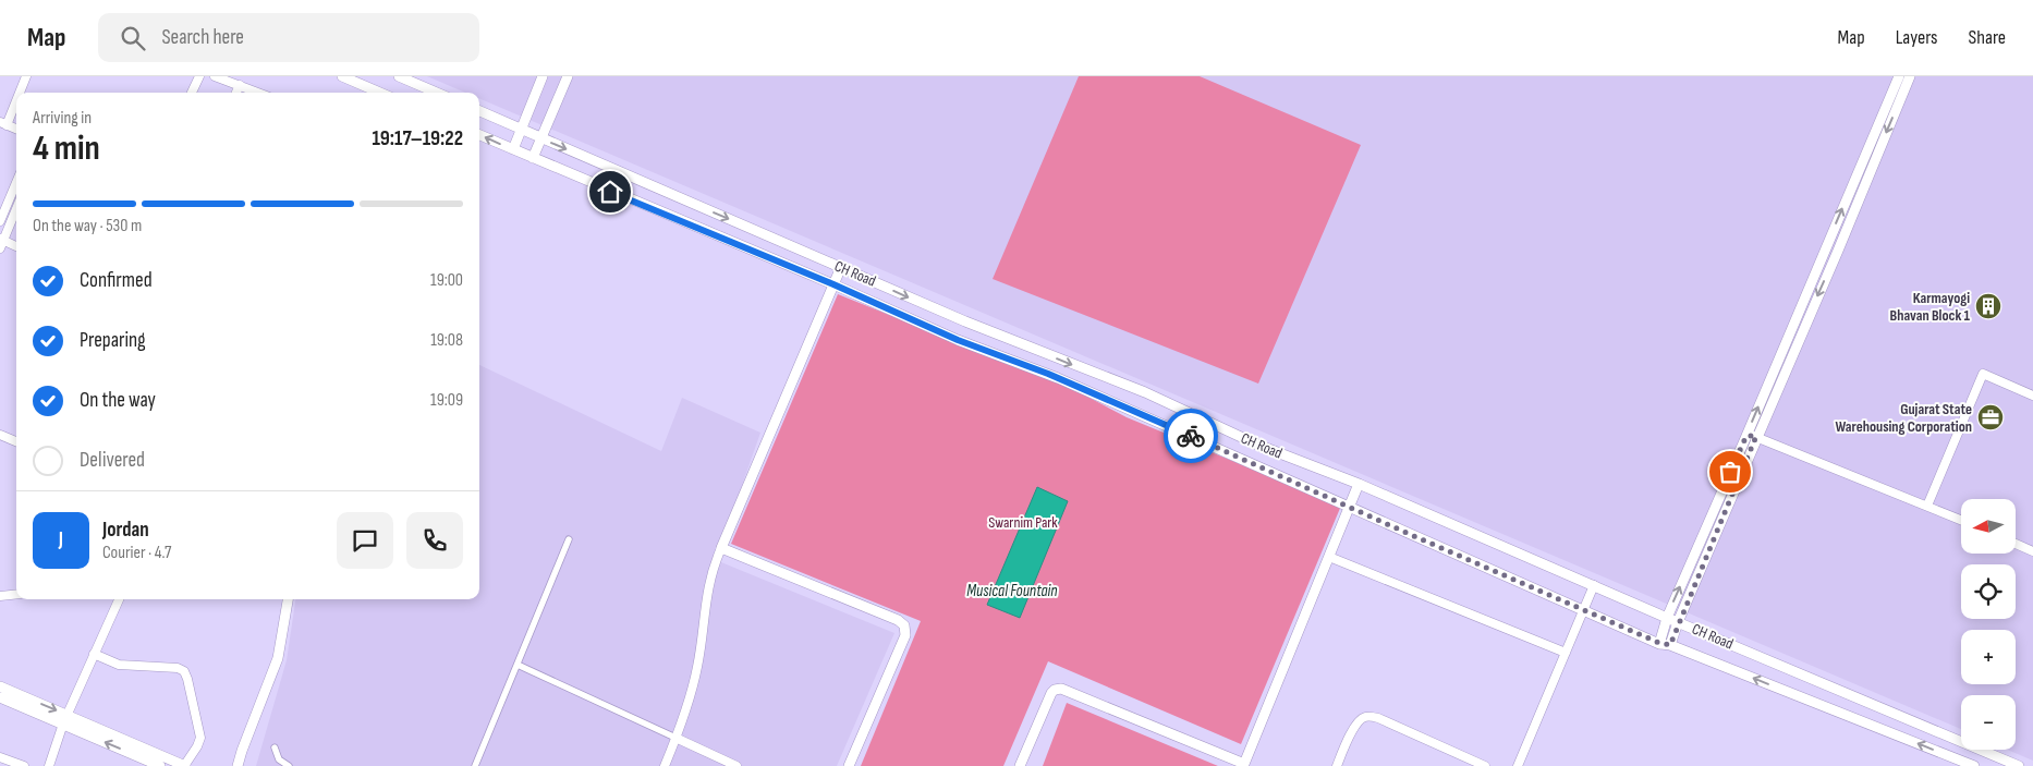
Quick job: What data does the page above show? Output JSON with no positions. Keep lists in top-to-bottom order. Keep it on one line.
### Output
{"streets":{"street":["CH Road"]},"water":["Musical Fountain"],"parks":["Swarnim Park"],"places":{"building":["Karmayogi Bhavan Block 1"],"office":["Gujarat State Warehousing Corporation"]},"north":"left","page":{"header":"Map","search":"Search here","nav":["Map","Layers","Share"],"heading":["4 min","Arriving in","19:17–19:22"],"panel":["Jordan","Courier · 4.7"],"bar":"On the way · 530 m","list":[["Confirmed","19:00"],["Preparing","19:08"],["On the way","19:09"],"Delivered"],"map_buttons":["+","−"],"round":"J"}}
